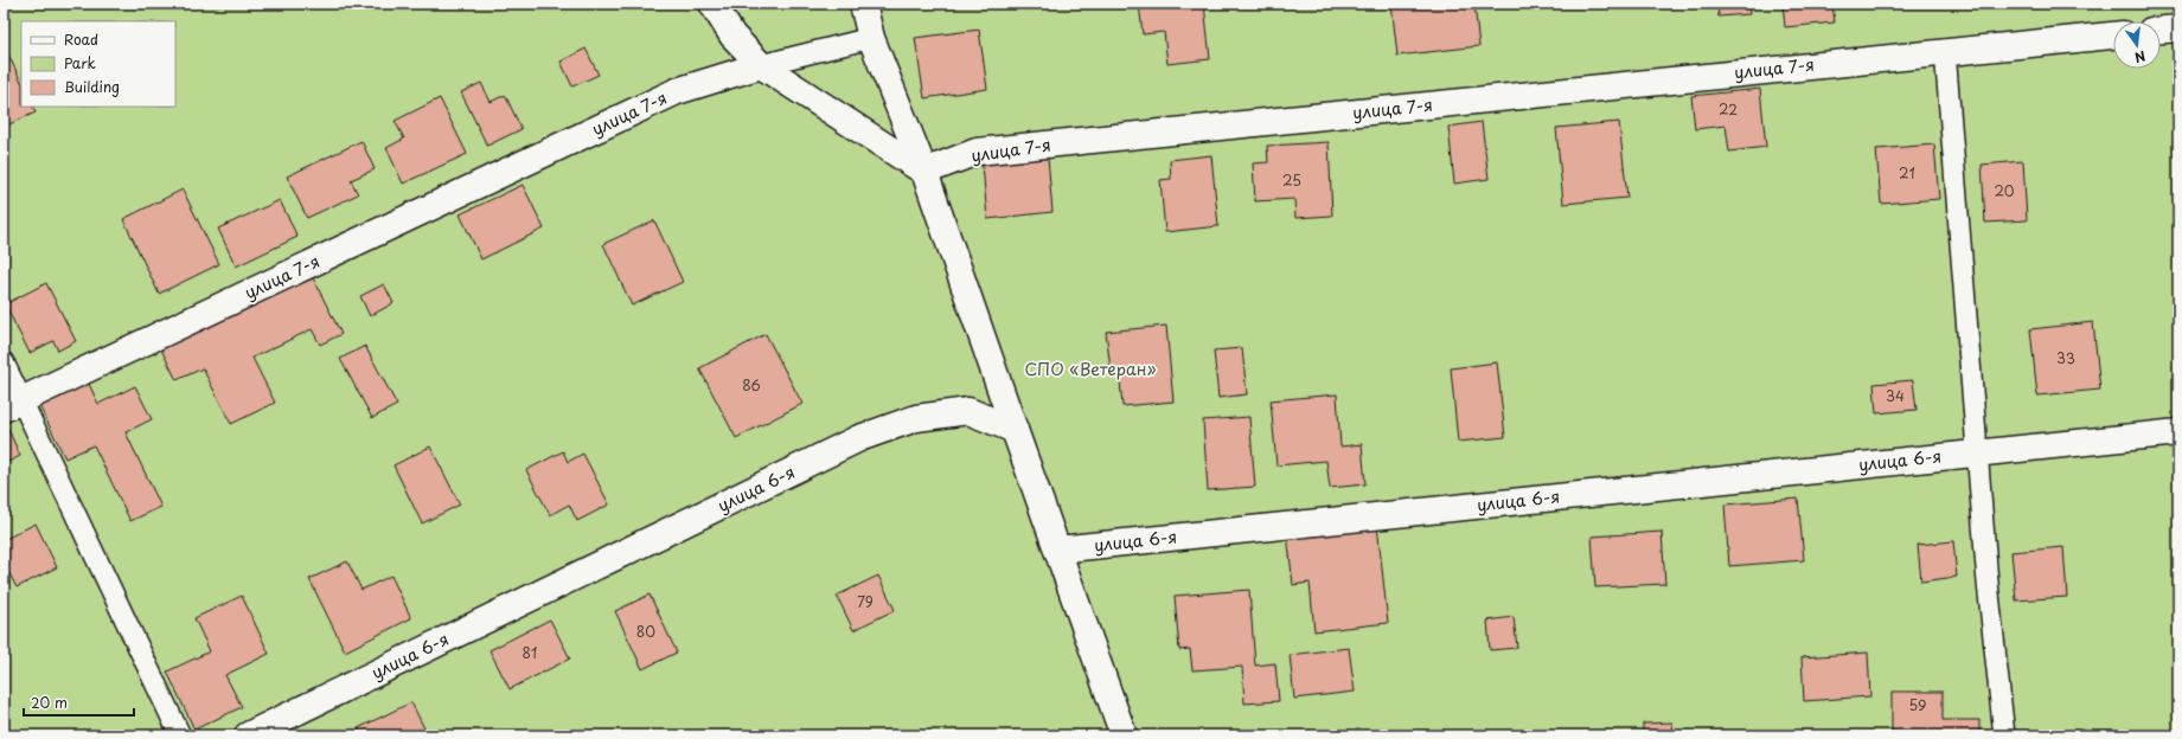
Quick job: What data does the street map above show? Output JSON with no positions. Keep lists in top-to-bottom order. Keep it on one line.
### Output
{"streets":{"street":["улица 7-я","улица 6-я"]},"parks":["СПО «Ветеран»"],"house_numbers":["22","21","25","20","33","86","34","79","80","81","59"],"legend":["Road","Park","Building"],"scale_bar":"20 m","north":"bottom"}
